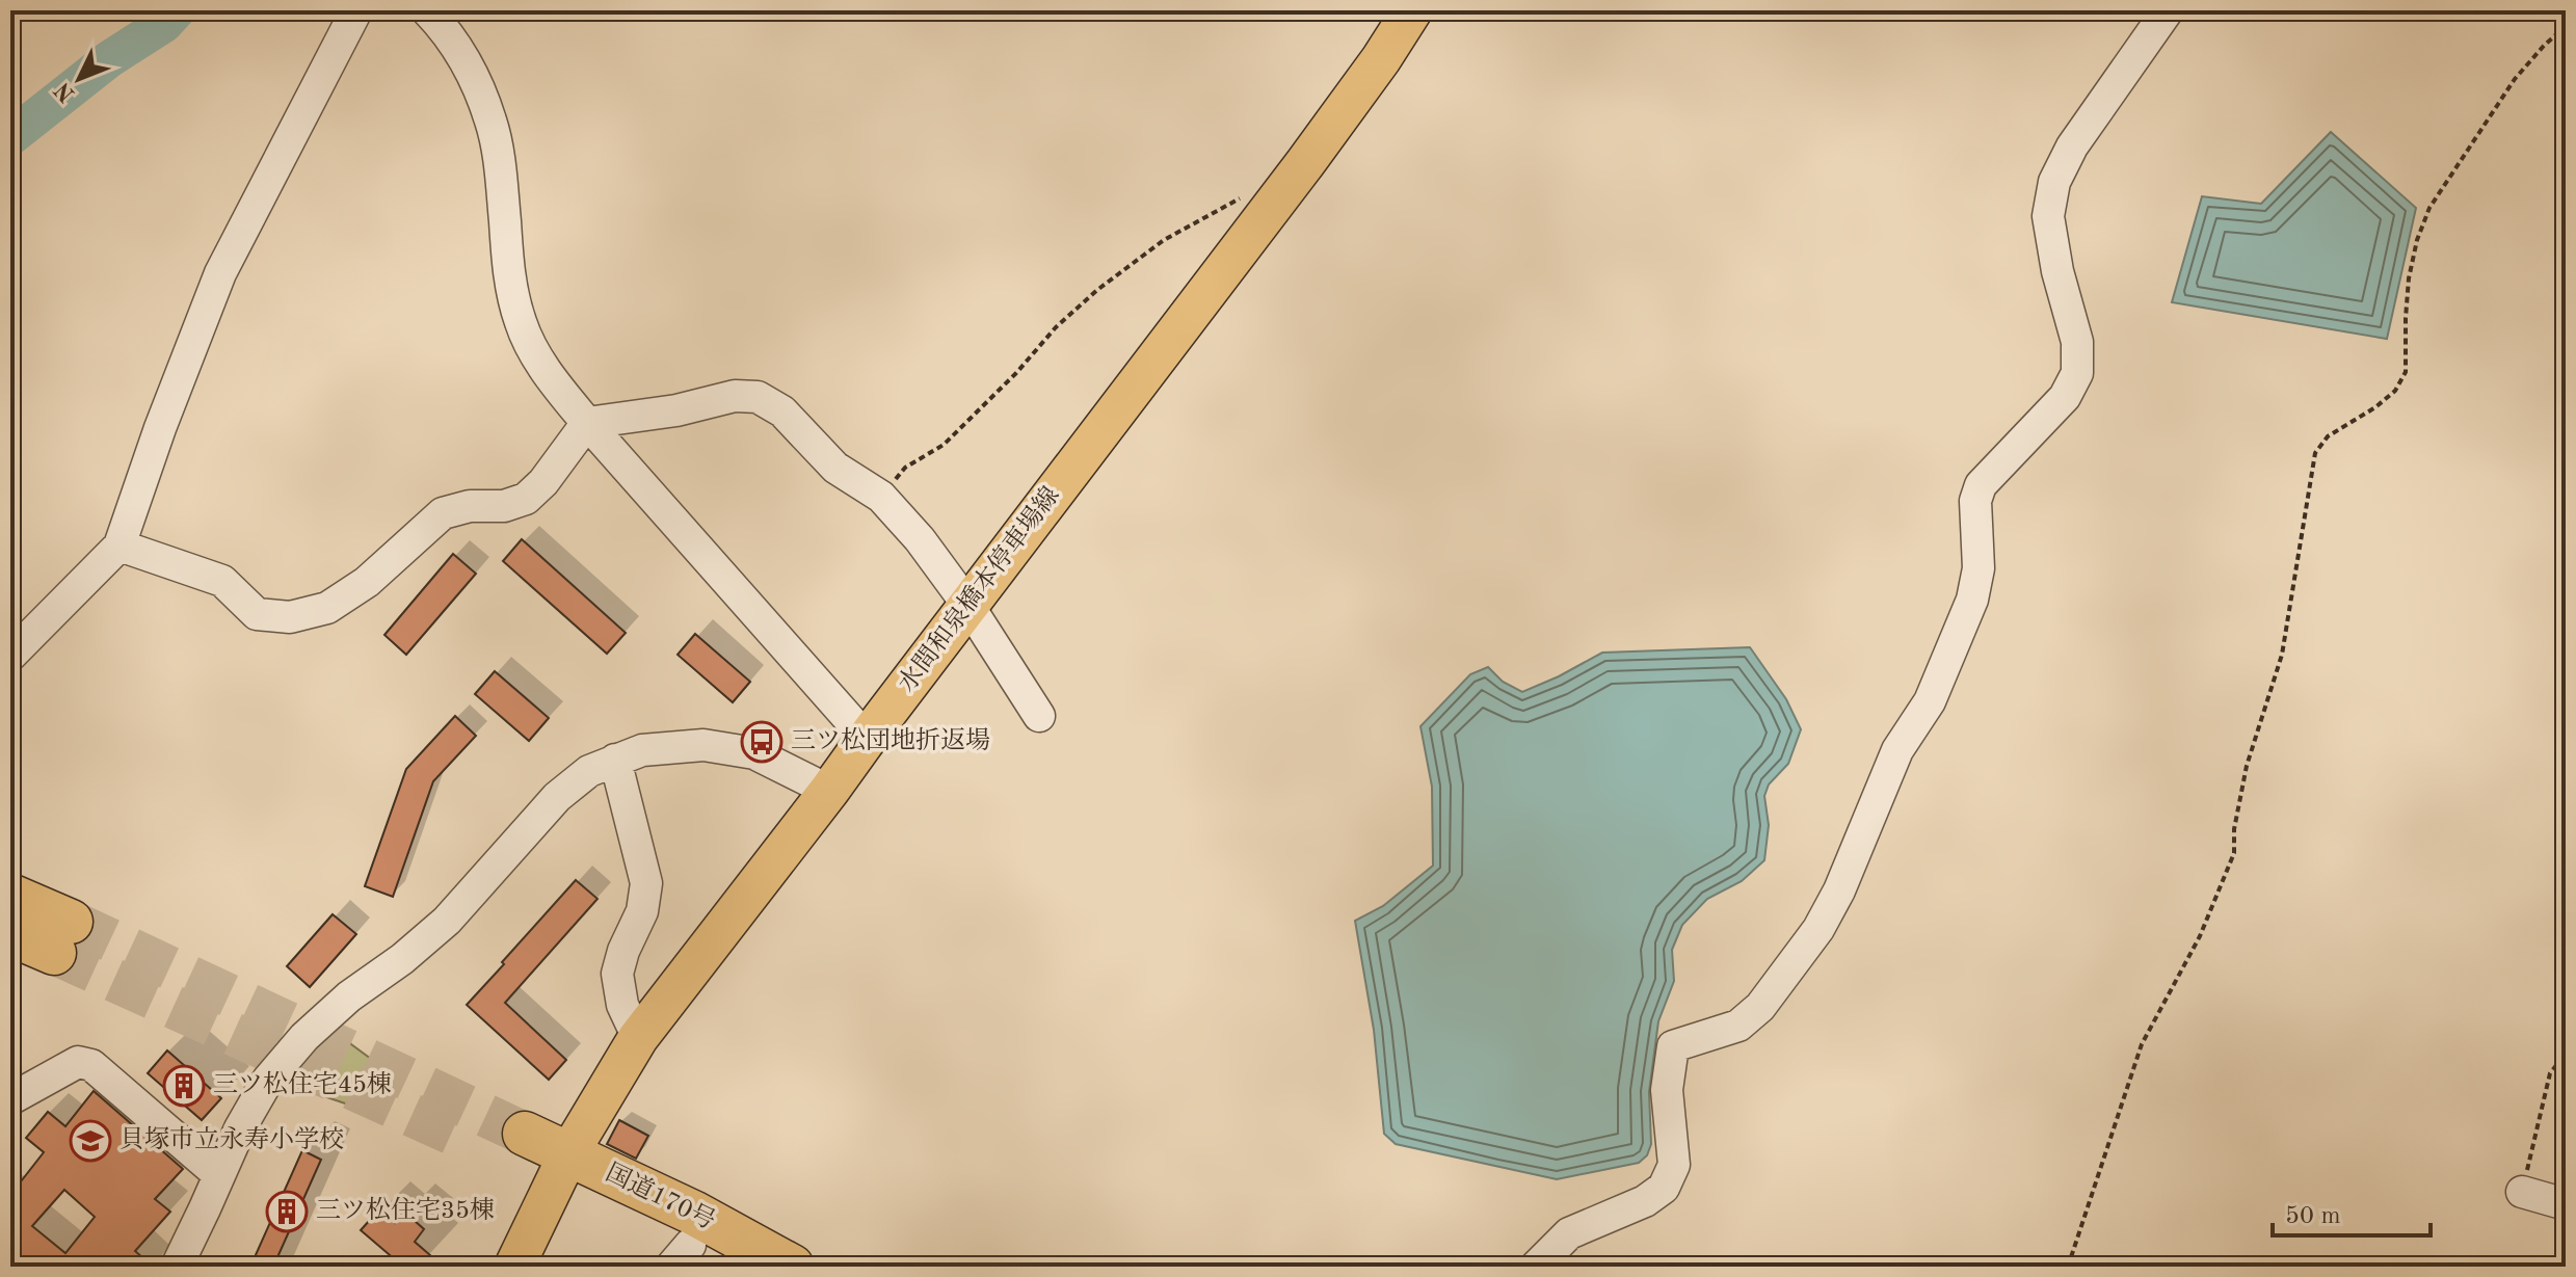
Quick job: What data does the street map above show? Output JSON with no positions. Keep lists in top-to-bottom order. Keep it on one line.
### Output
{"streets":{"highway":["国道170号"],"main road":["水間和泉橋本停車場線"]},"crossings":[["水間和泉橋本停車場線","国道170号"]],"places":{"bus stop":["三ツ松団地折返場"],"building":["三ツ松住宅45棟","三ツ松住宅35棟"],"school or university":["貝塚市立永寿小学校"]},"scale_bar":"50 m","north":"bottom left"}
